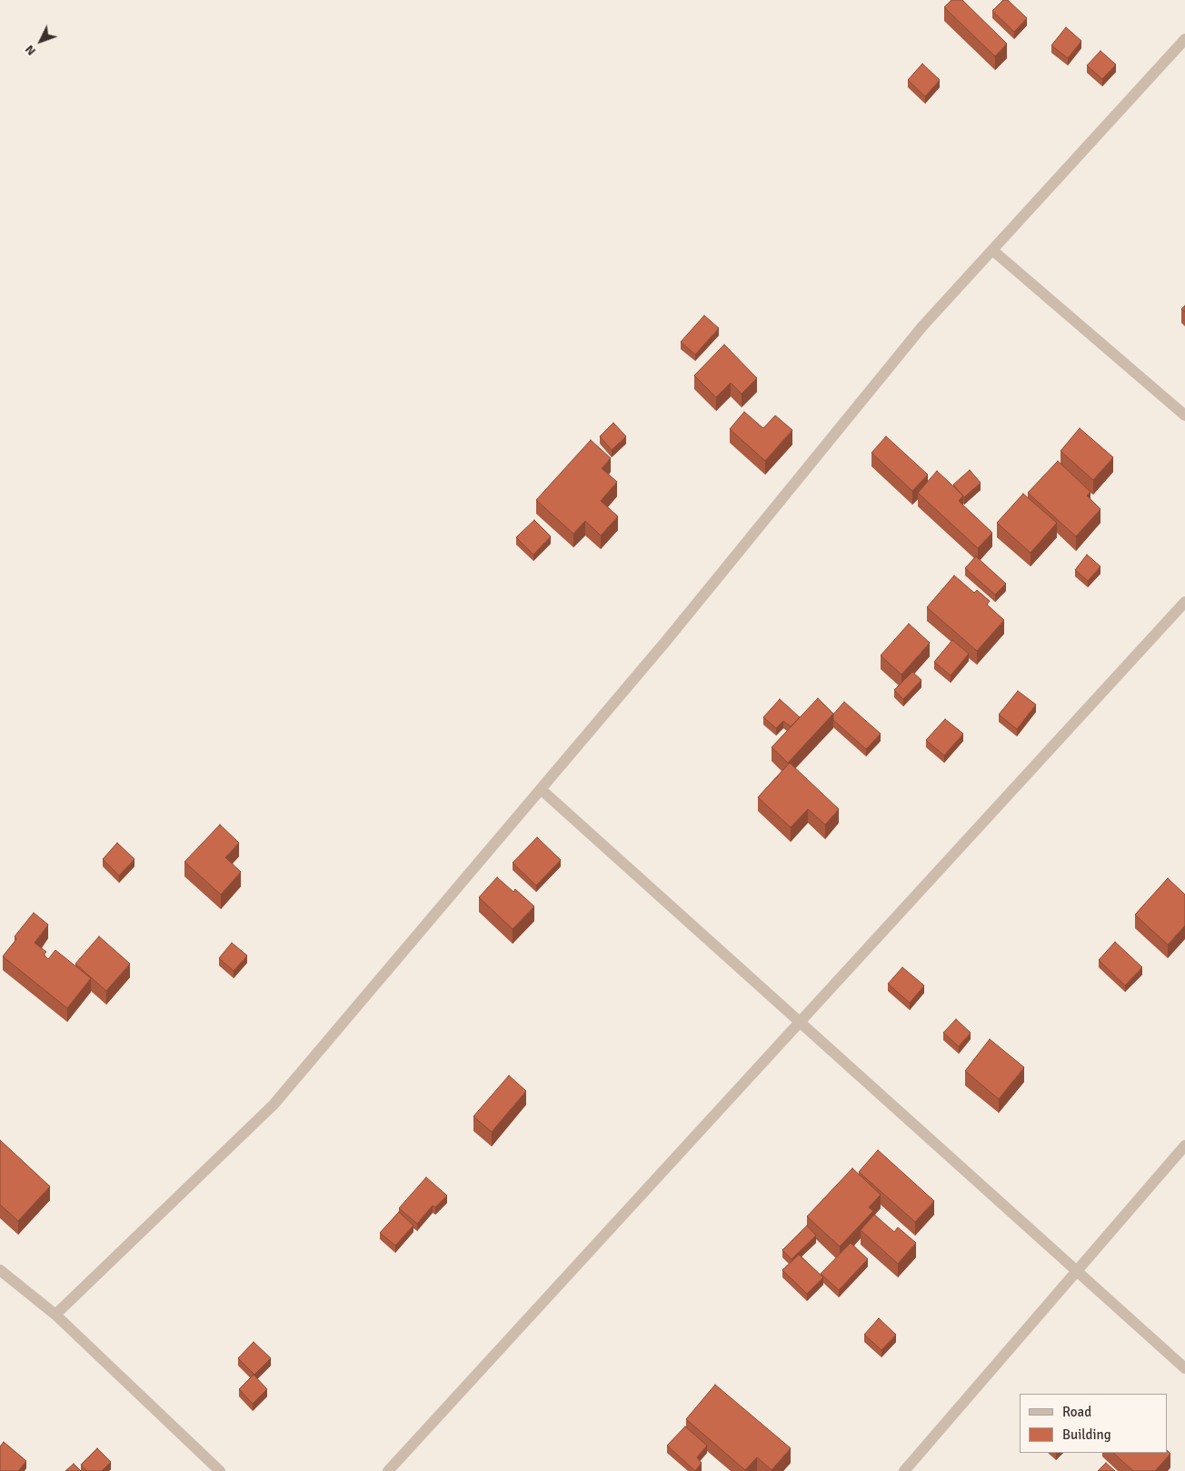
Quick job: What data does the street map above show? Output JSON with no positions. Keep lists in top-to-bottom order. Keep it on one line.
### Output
{"legend":["Road","Building"],"north":"bottom left"}
